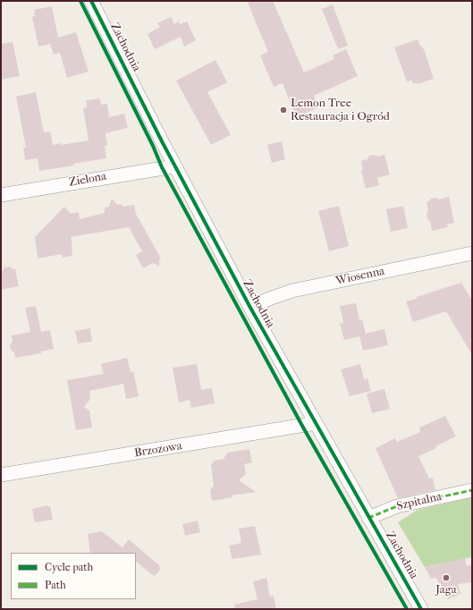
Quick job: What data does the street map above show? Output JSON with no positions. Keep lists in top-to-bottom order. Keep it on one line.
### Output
{"streets":{"street":["Zachodnia","Zielona","Wiosenna","Brzozowa","Szpitalna"]},"crossings":[["Zachodnia","Zielona"],["Zachodnia","Wiosenna"],["Zachodnia","Brzozowa"],["Zachodnia","Szpitalna"]],"places":["Lemon Tree Restauracja i Ogród","Jaga"],"legend":["Cycle path","Path"]}
